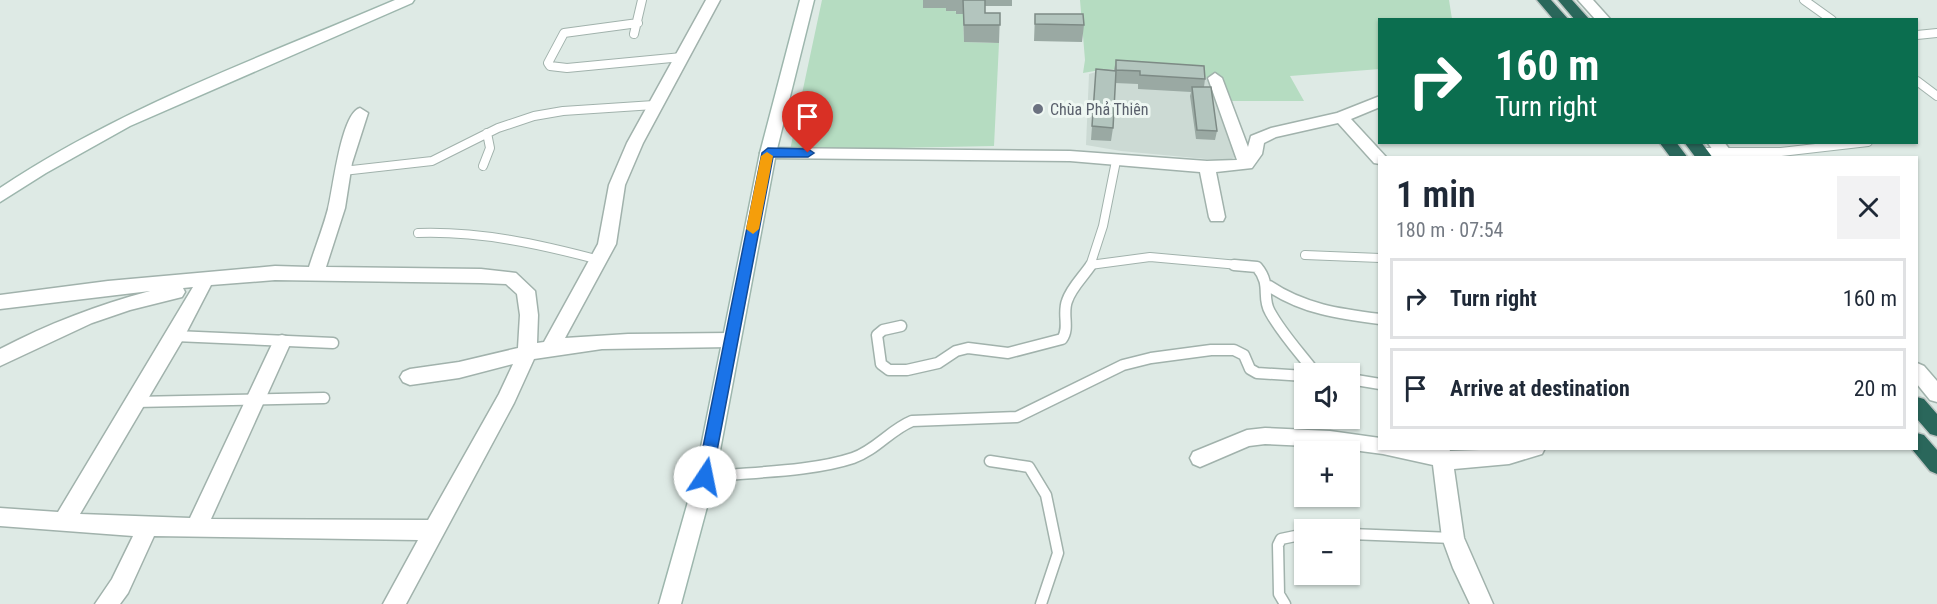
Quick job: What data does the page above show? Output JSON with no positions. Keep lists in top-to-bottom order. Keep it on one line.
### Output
{"places":["Chùa Phả Thiên"],"page":{"turn":["160 m","Turn right"],"heading":["1 min","180 m · 07:54"],"list":[{"name":"Turn right","value":"160 m"},{"name":"Arrive at destination","value":"20 m"}],"map_buttons":["+","−"]}}
